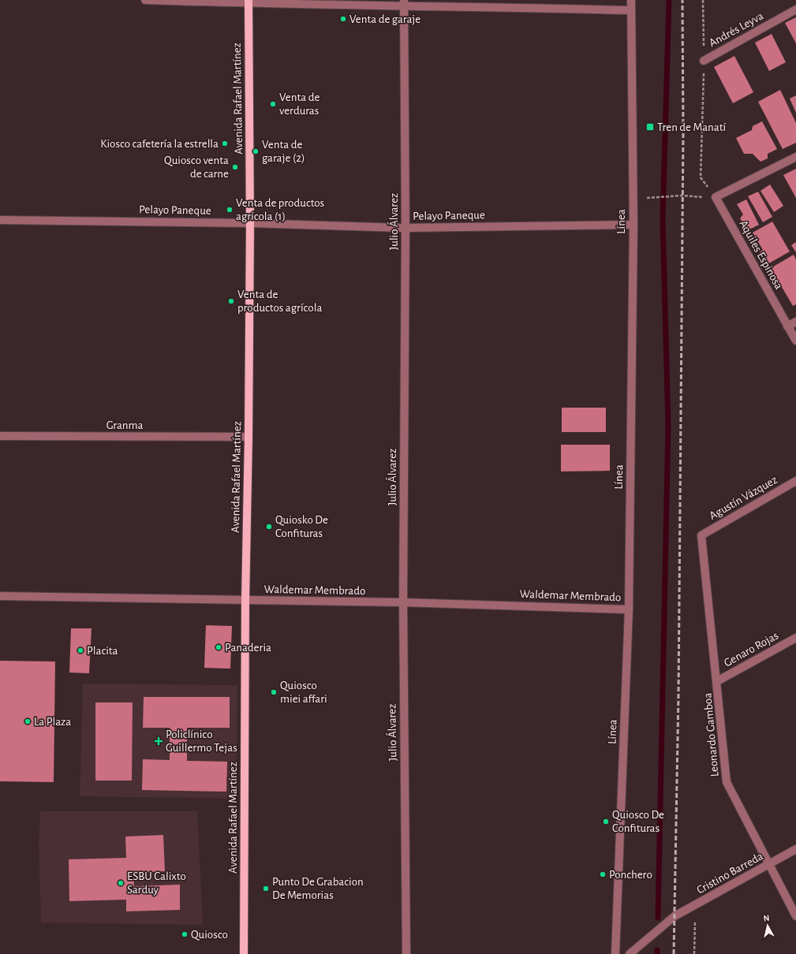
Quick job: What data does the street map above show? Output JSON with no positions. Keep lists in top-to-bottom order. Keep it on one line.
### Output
{"streets":{"main road":["Avenida Rafael Martínez"],"street":["Andrés Leyva","Pelayo Paneque","Julio Álvarez","Línea","Aquiles Espinosa","Granma","Agustín Vázquez","Waldemar Membrado","Genaro Rojas","Leonardo Gamboa","Cristino Barreda"]},"crossings":[["Avenida Rafael Martínez","Pelayo Paneque"],["Avenida Rafael Martínez","Granma"],["Avenida Rafael Martínez","Waldemar Membrado"],["Pelayo Paneque","Julio Álvarez"],["Pelayo Paneque","Línea"],["Julio Álvarez","Waldemar Membrado"],["Línea","Waldemar Membrado"],["Agustín Vázquez","Leonardo Gamboa"],["Genaro Rojas","Leonardo Gamboa"],["Leonardo Gamboa","Cristino Barreda"]],"places":{"other":["Venta de garaje","Venta de verduras","Kiosco cafetería la estrella","Venta de garaje (2)","Quiosco venta de carne","Venta de productos agrícola (1)","Venta de productos agrícola","Quiosko De Confituras","Panaderia","Placita","Quiosco miei affari","La Plaza","Quiosco De Confituras","Ponchero","ESBU Calixto Sarduy","Punto De Grabacion De Memorias","Quiosco"],"transit":["Tren de Manatí"],"health":["Policlínico Guillermo Tejas"]},"north":"top"}
